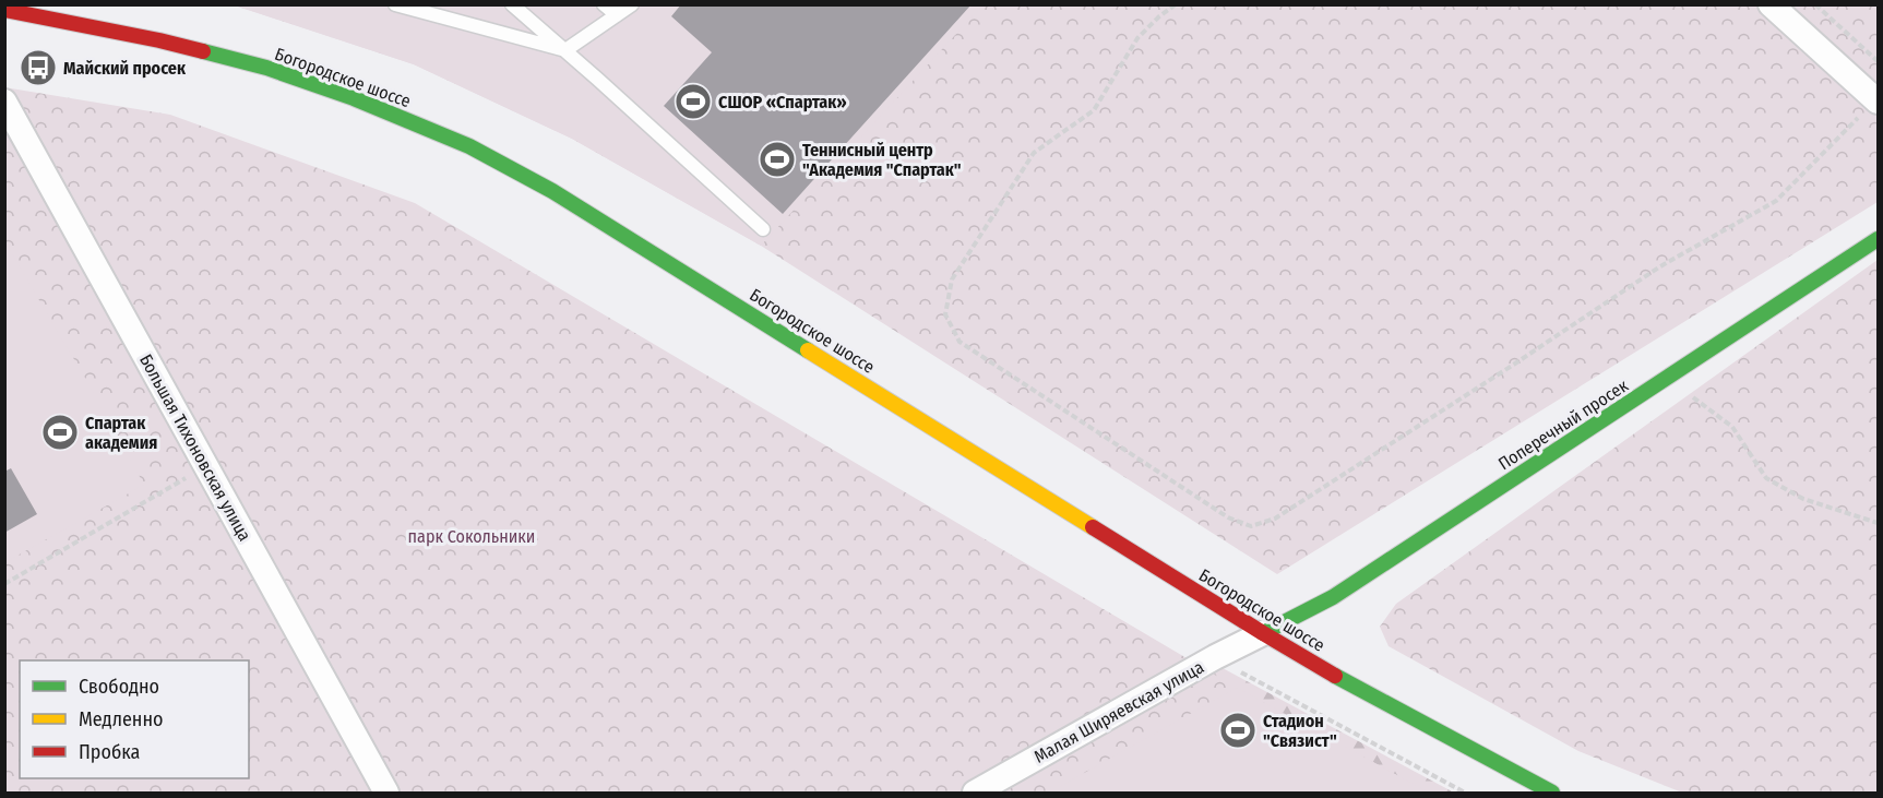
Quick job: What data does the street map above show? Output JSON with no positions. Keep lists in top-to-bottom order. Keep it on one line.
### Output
{"streets":{"main road":["Богородское шоссе","Поперечный просек"],"street":["Большая Тихоновская улица","Малая Ширяевская улица"]},"crossings":[["Богородское шоссе","Поперечный просек"],["Богородское шоссе","Малая Ширяевская улица"],["Поперечный просек","Малая Ширяевская улица"]],"parks":["парк Сокольники"],"places":{"bus stop":["Майский просек"],"sports":["СШОР «Спартак»","Теннисный центр \"Академия \"Спартак\"","Спартак академия","Стадион \"Связист\""]},"legend":["Свободно","Медленно","Пробка"]}
